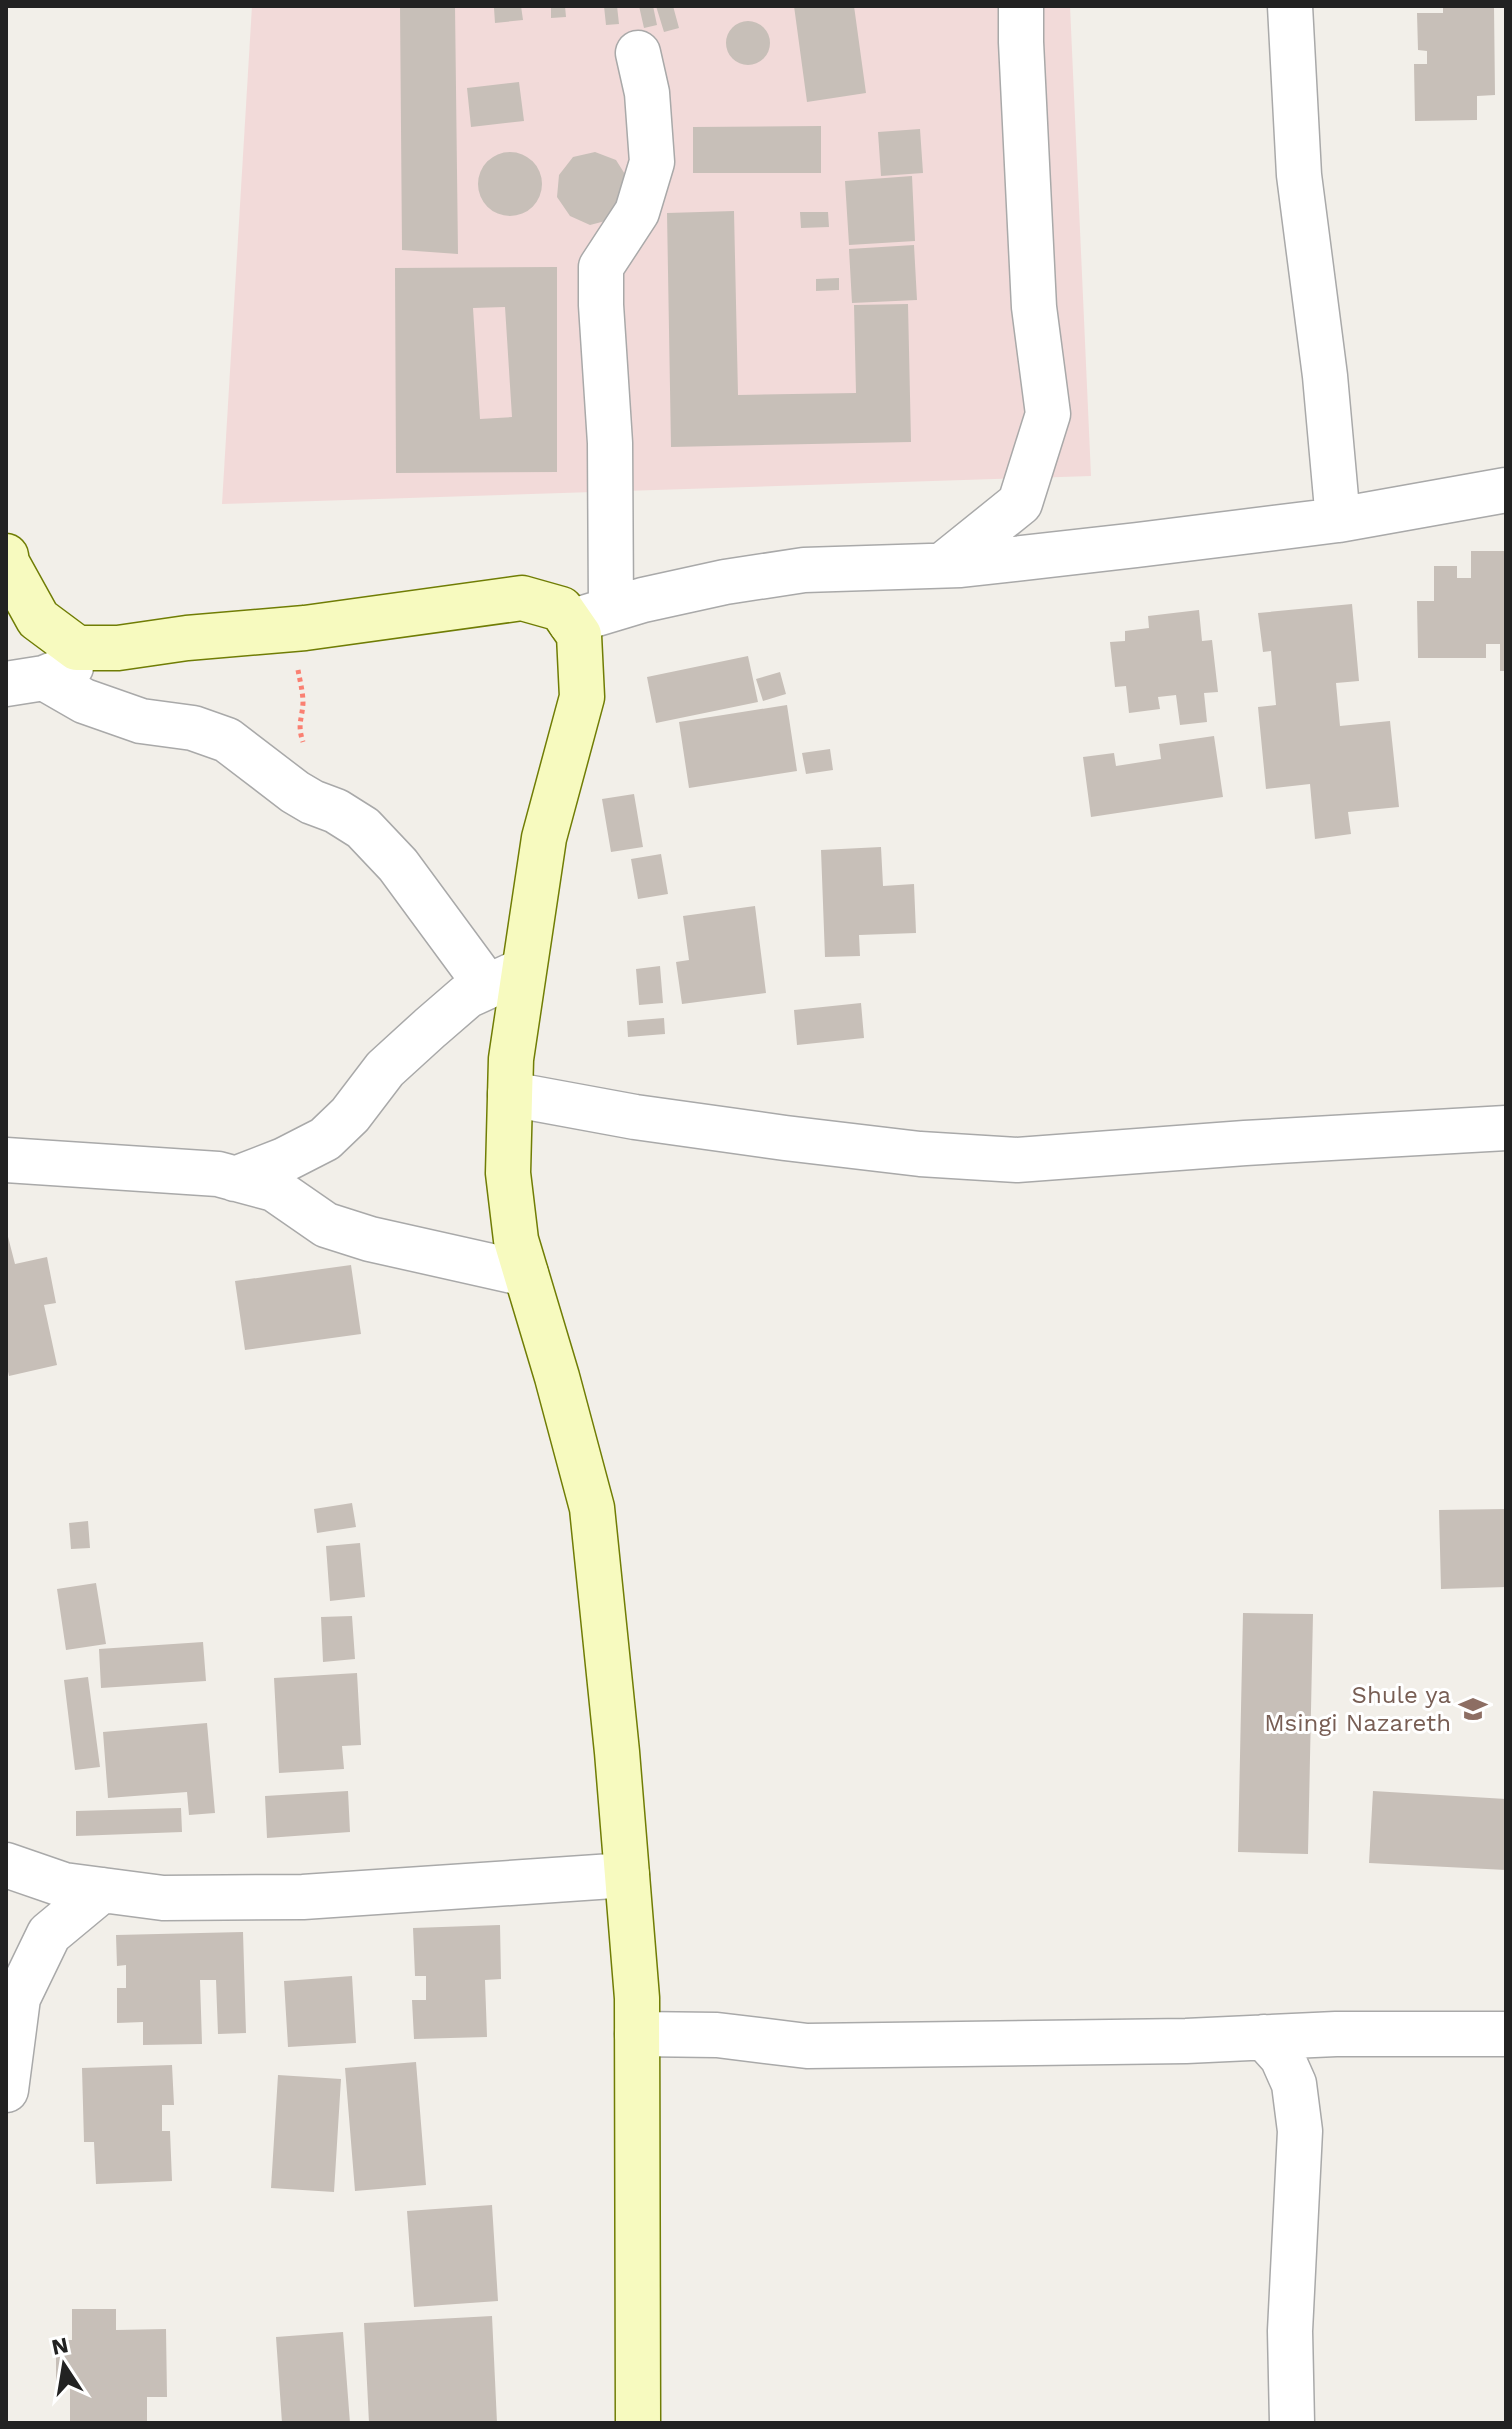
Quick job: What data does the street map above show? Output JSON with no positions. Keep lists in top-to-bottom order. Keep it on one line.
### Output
{"places":{"school or university":["Shule ya Msingi Nazareth"]},"north":"top"}
